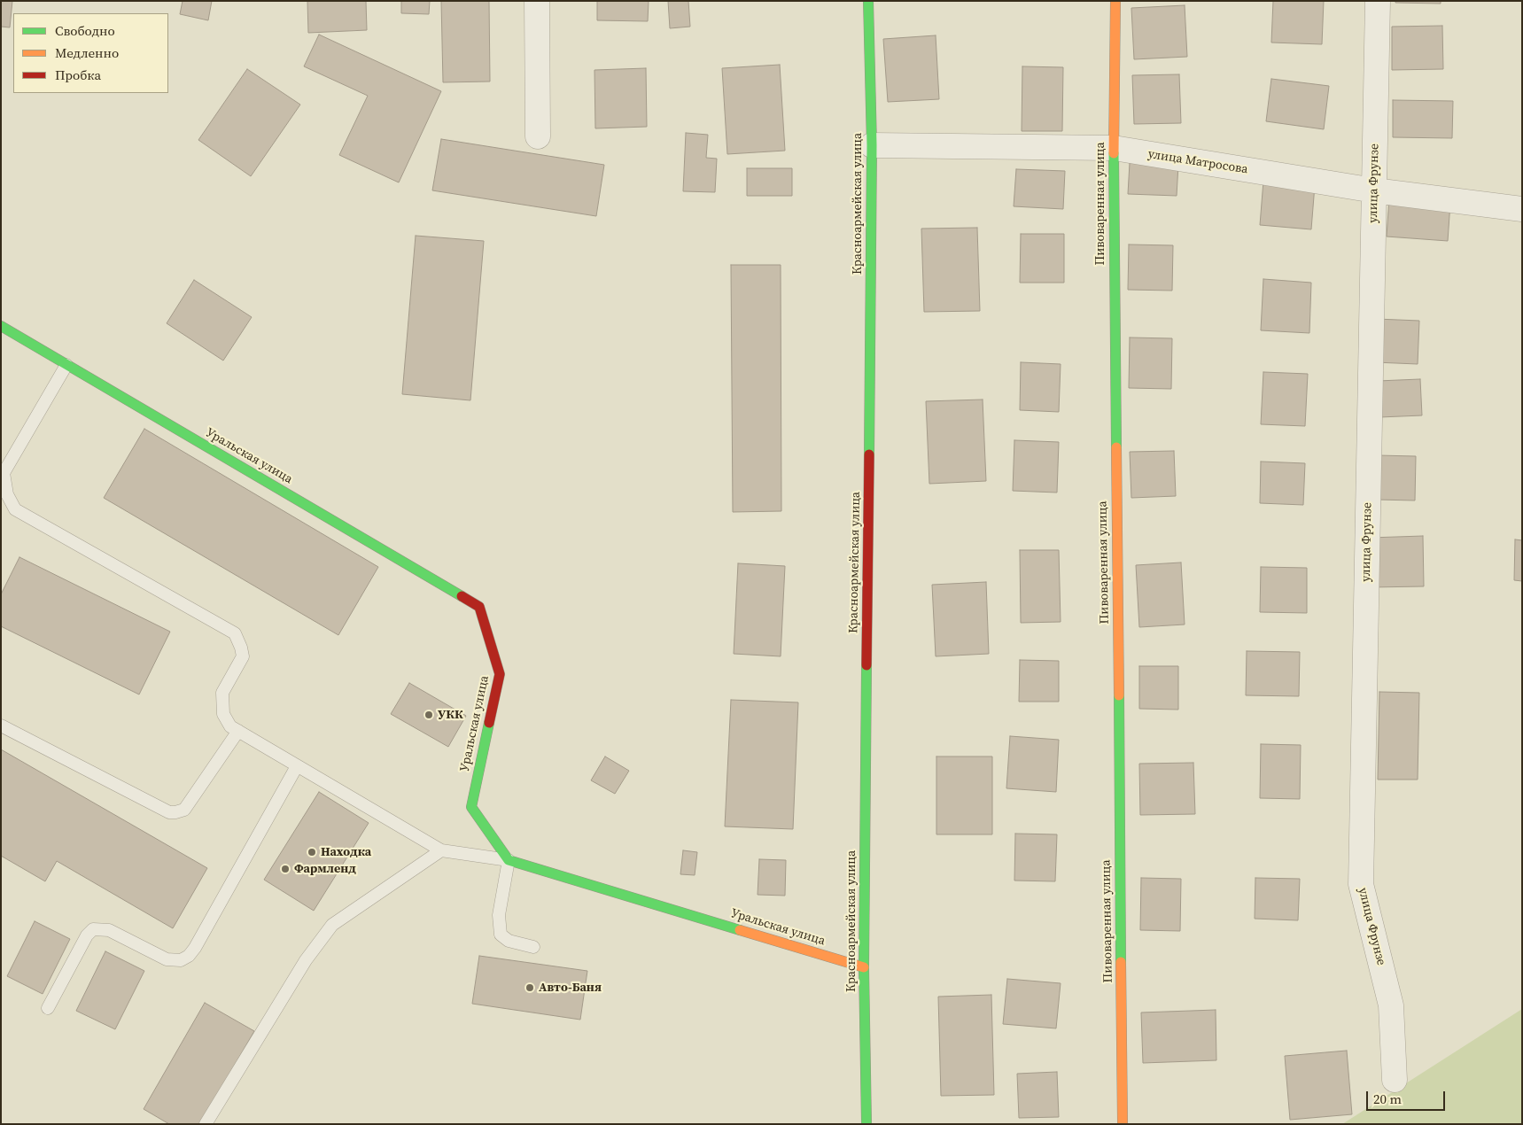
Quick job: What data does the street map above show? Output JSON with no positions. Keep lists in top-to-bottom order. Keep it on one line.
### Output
{"streets":{"street":["улица Матросова","улица Фрунзе","Красноармейская улица","Пивоваренная улица","Уральская улица"]},"crossings":[["улица Матросова","улица Фрунзе"],["улица Матросова","Красноармейская улица"],["улица Матросова","Пивоваренная улица"],["Красноармейская улица","Уральская улица"]],"places":["УКК","Находка","Фармленд","Авто-Баня"],"legend":["Свободно","Медленно","Пробка"],"scale_bar":"20 m"}
